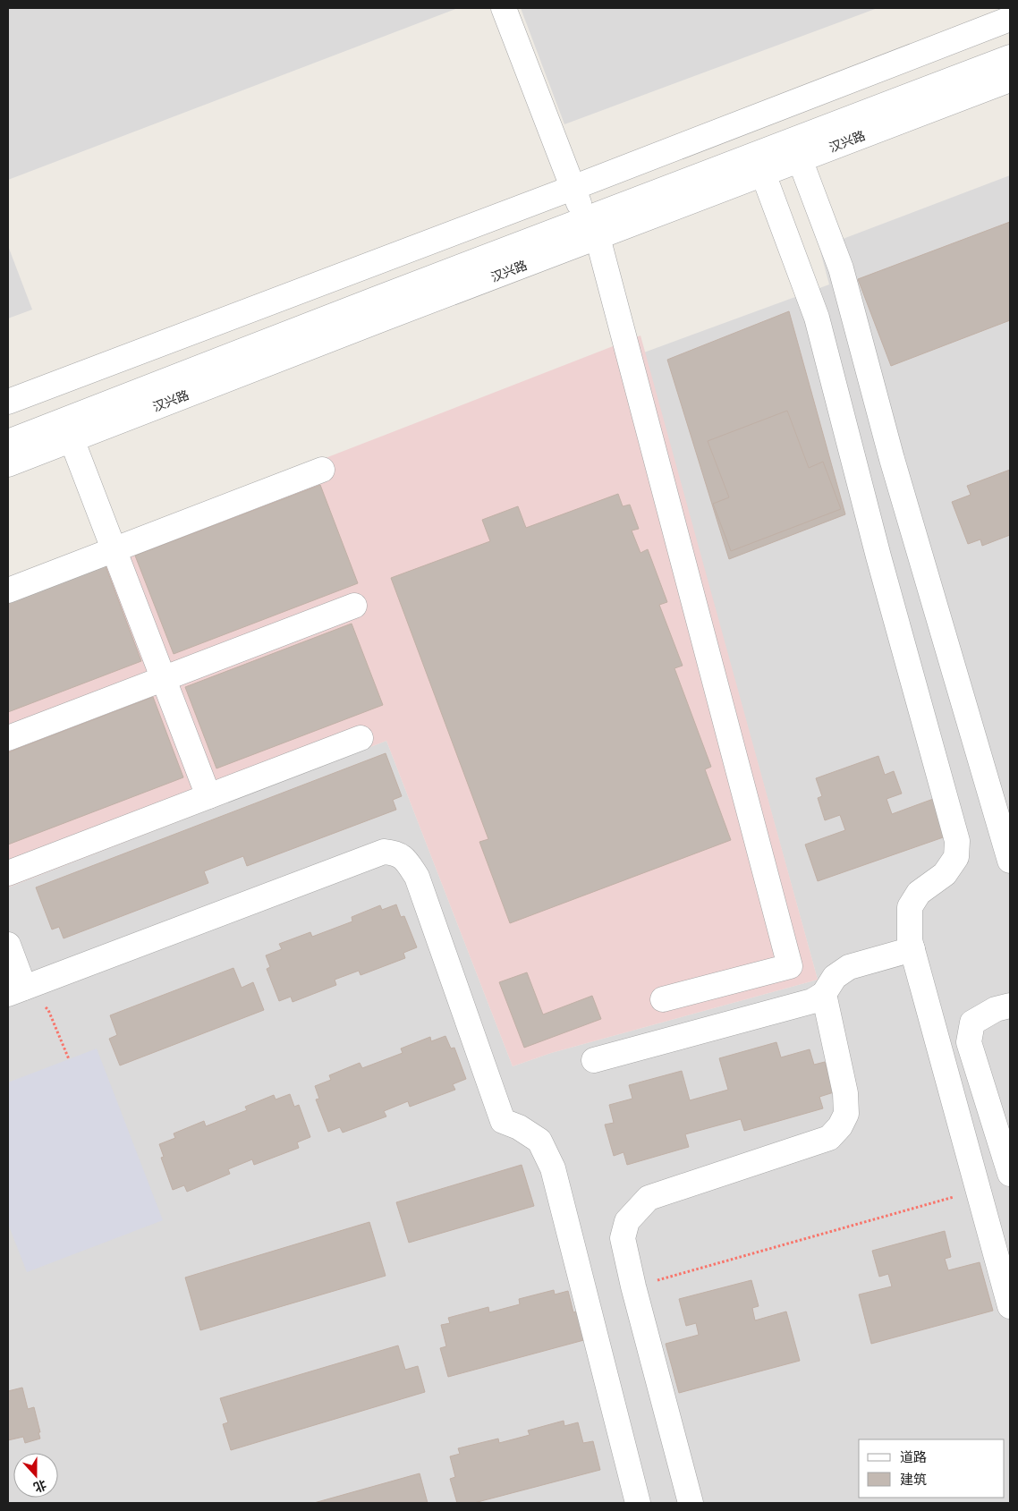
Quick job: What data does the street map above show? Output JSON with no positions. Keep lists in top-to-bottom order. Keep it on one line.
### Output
{"streets":{"street":["汉兴路"]},"legend":["道路","建筑"],"north":"bottom"}
